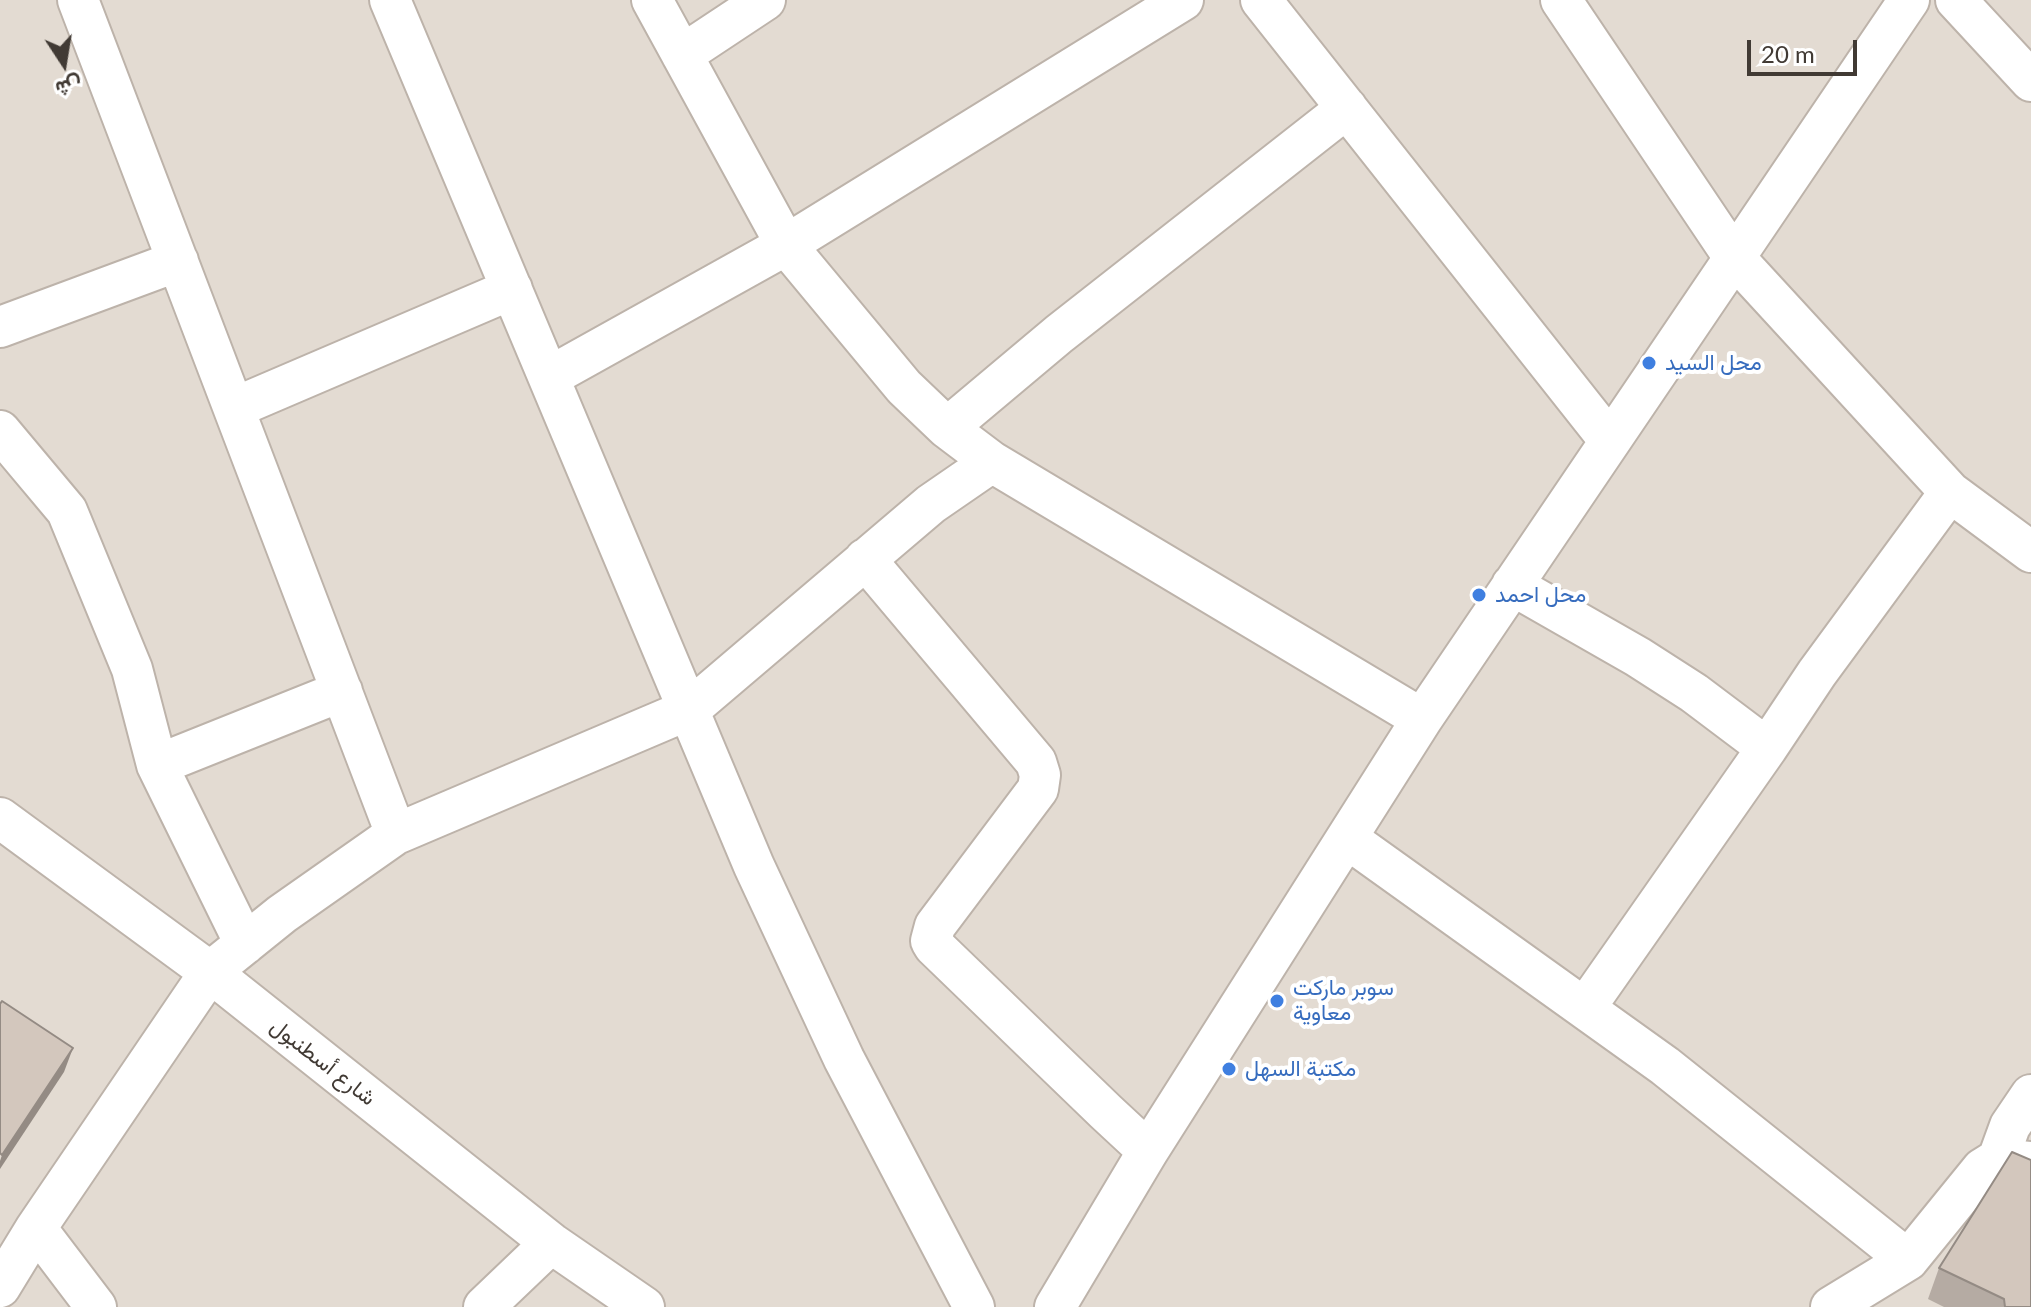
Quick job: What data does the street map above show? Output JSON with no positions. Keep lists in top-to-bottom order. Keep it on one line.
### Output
{"streets":{"street":["شارع أسطنبول"]},"places":["محل السيد","محل احمد","سوبر ماركت معاوية","مكتبة السهل"],"scale_bar":"20 m","north":"bottom"}
